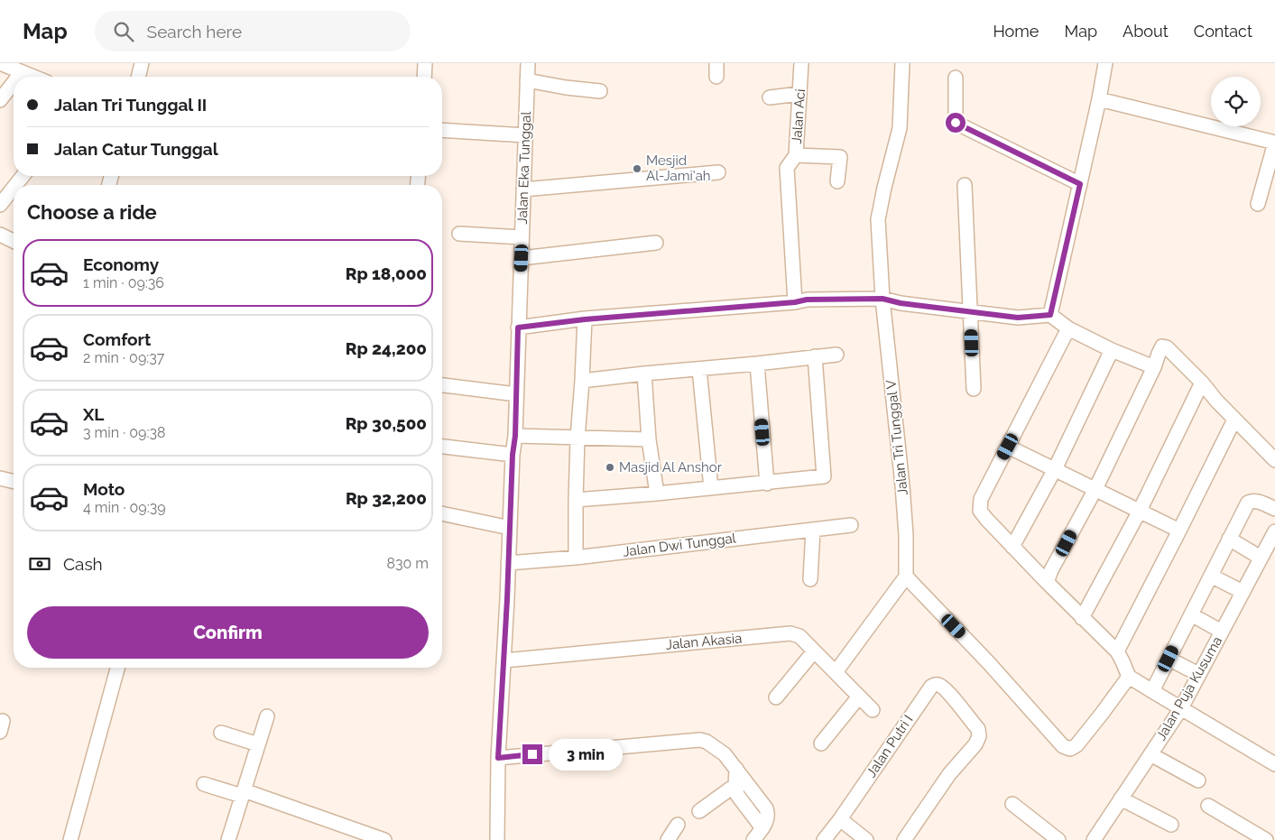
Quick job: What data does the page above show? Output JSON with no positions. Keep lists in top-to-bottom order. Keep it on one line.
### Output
{"streets":{"street":["Jalan Aci","Jalan Eka Tunggal","Jalan Tri Tunggal V","Jalan Dwi Tunggal","Jalan Akasia","Jalan Puja Kusuma","Jalan Putri I"]},"crossings":[["Jalan Eka Tunggal","Jalan Dwi Tunggal"],["Jalan Eka Tunggal","Jalan Akasia"]],"places":["Mesjid Al-Jami'ah","Masjid Al Anshor"],"page":{"header":"Map","search":"Search here","nav":["Home","Map","About","Contact"],"banner":["Jalan Tri Tunggal II","Jalan Catur Tunggal"],"heading":"Choose a ride","list":[{"name":"Economy","note":"1 min · 09:36","value":"Rp 18,000"},{"name":"Comfort","note":"2 min · 09:37","value":"Rp 24,200"},{"name":"XL","note":"3 min · 09:38","value":"Rp 30,500"},{"name":"Moto","note":"4 min · 09:39","value":"Rp 32,200"}],"pay":["Cash","830 m"],"buttons":"Confirm","bubble":"3 min"}}
